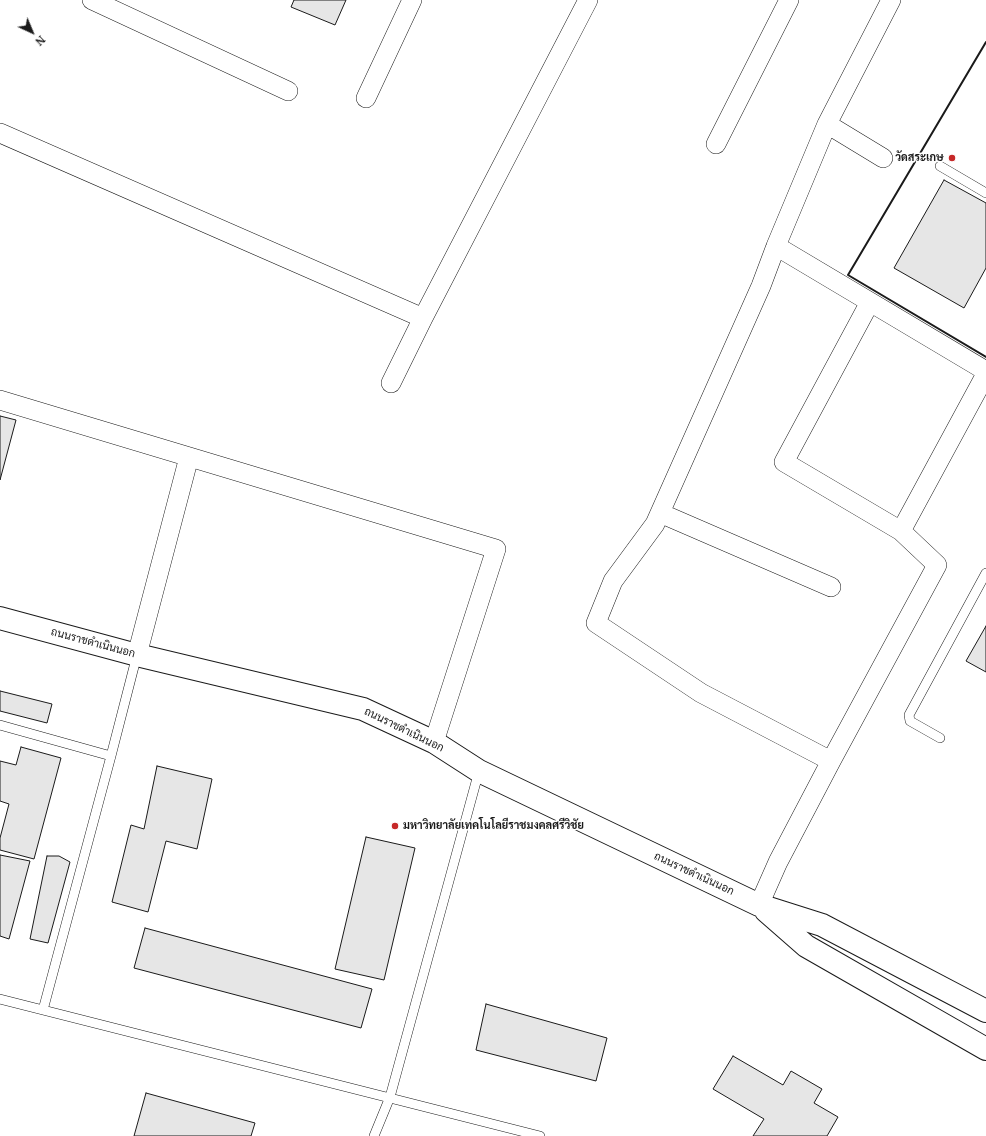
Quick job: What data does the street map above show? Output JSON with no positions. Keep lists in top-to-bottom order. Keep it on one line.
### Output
{"streets":{"street":["ถนนราชดำเนินนอก"]},"places":["วัดสระเกษ","มหาวิทยาลัยเทคโนโลยีราชมงคลศรีวิชัย"],"north":"bottom right"}
